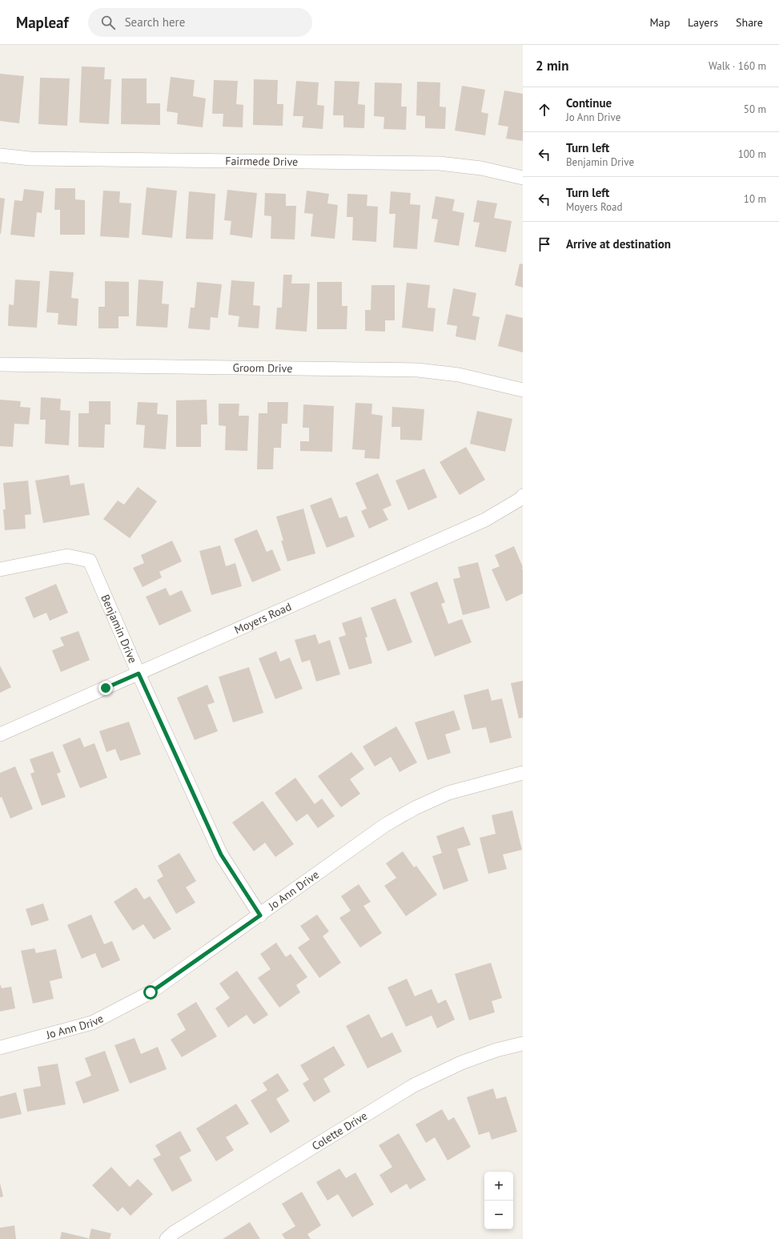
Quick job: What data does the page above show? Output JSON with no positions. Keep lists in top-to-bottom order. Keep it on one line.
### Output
{"streets":{"street":["Fairmede Drive","Groom Drive","Moyers Road","Benjamin Drive","Jo Ann Drive","Colette Drive"]},"crossings":[["Moyers Road","Benjamin Drive"],["Benjamin Drive","Jo Ann Drive"]],"page":{"header":"Mapleaf","search":"Search here","nav":["Map","Layers","Share"],"heading":["2 min","Walk · 160 m"],"list":[["Continue","Jo Ann Drive","50 m"],["Turn left","Benjamin Drive","100 m"],["Turn left","Moyers Road","10 m"],"Arrive at destination"],"map_buttons":["+","−"]}}
